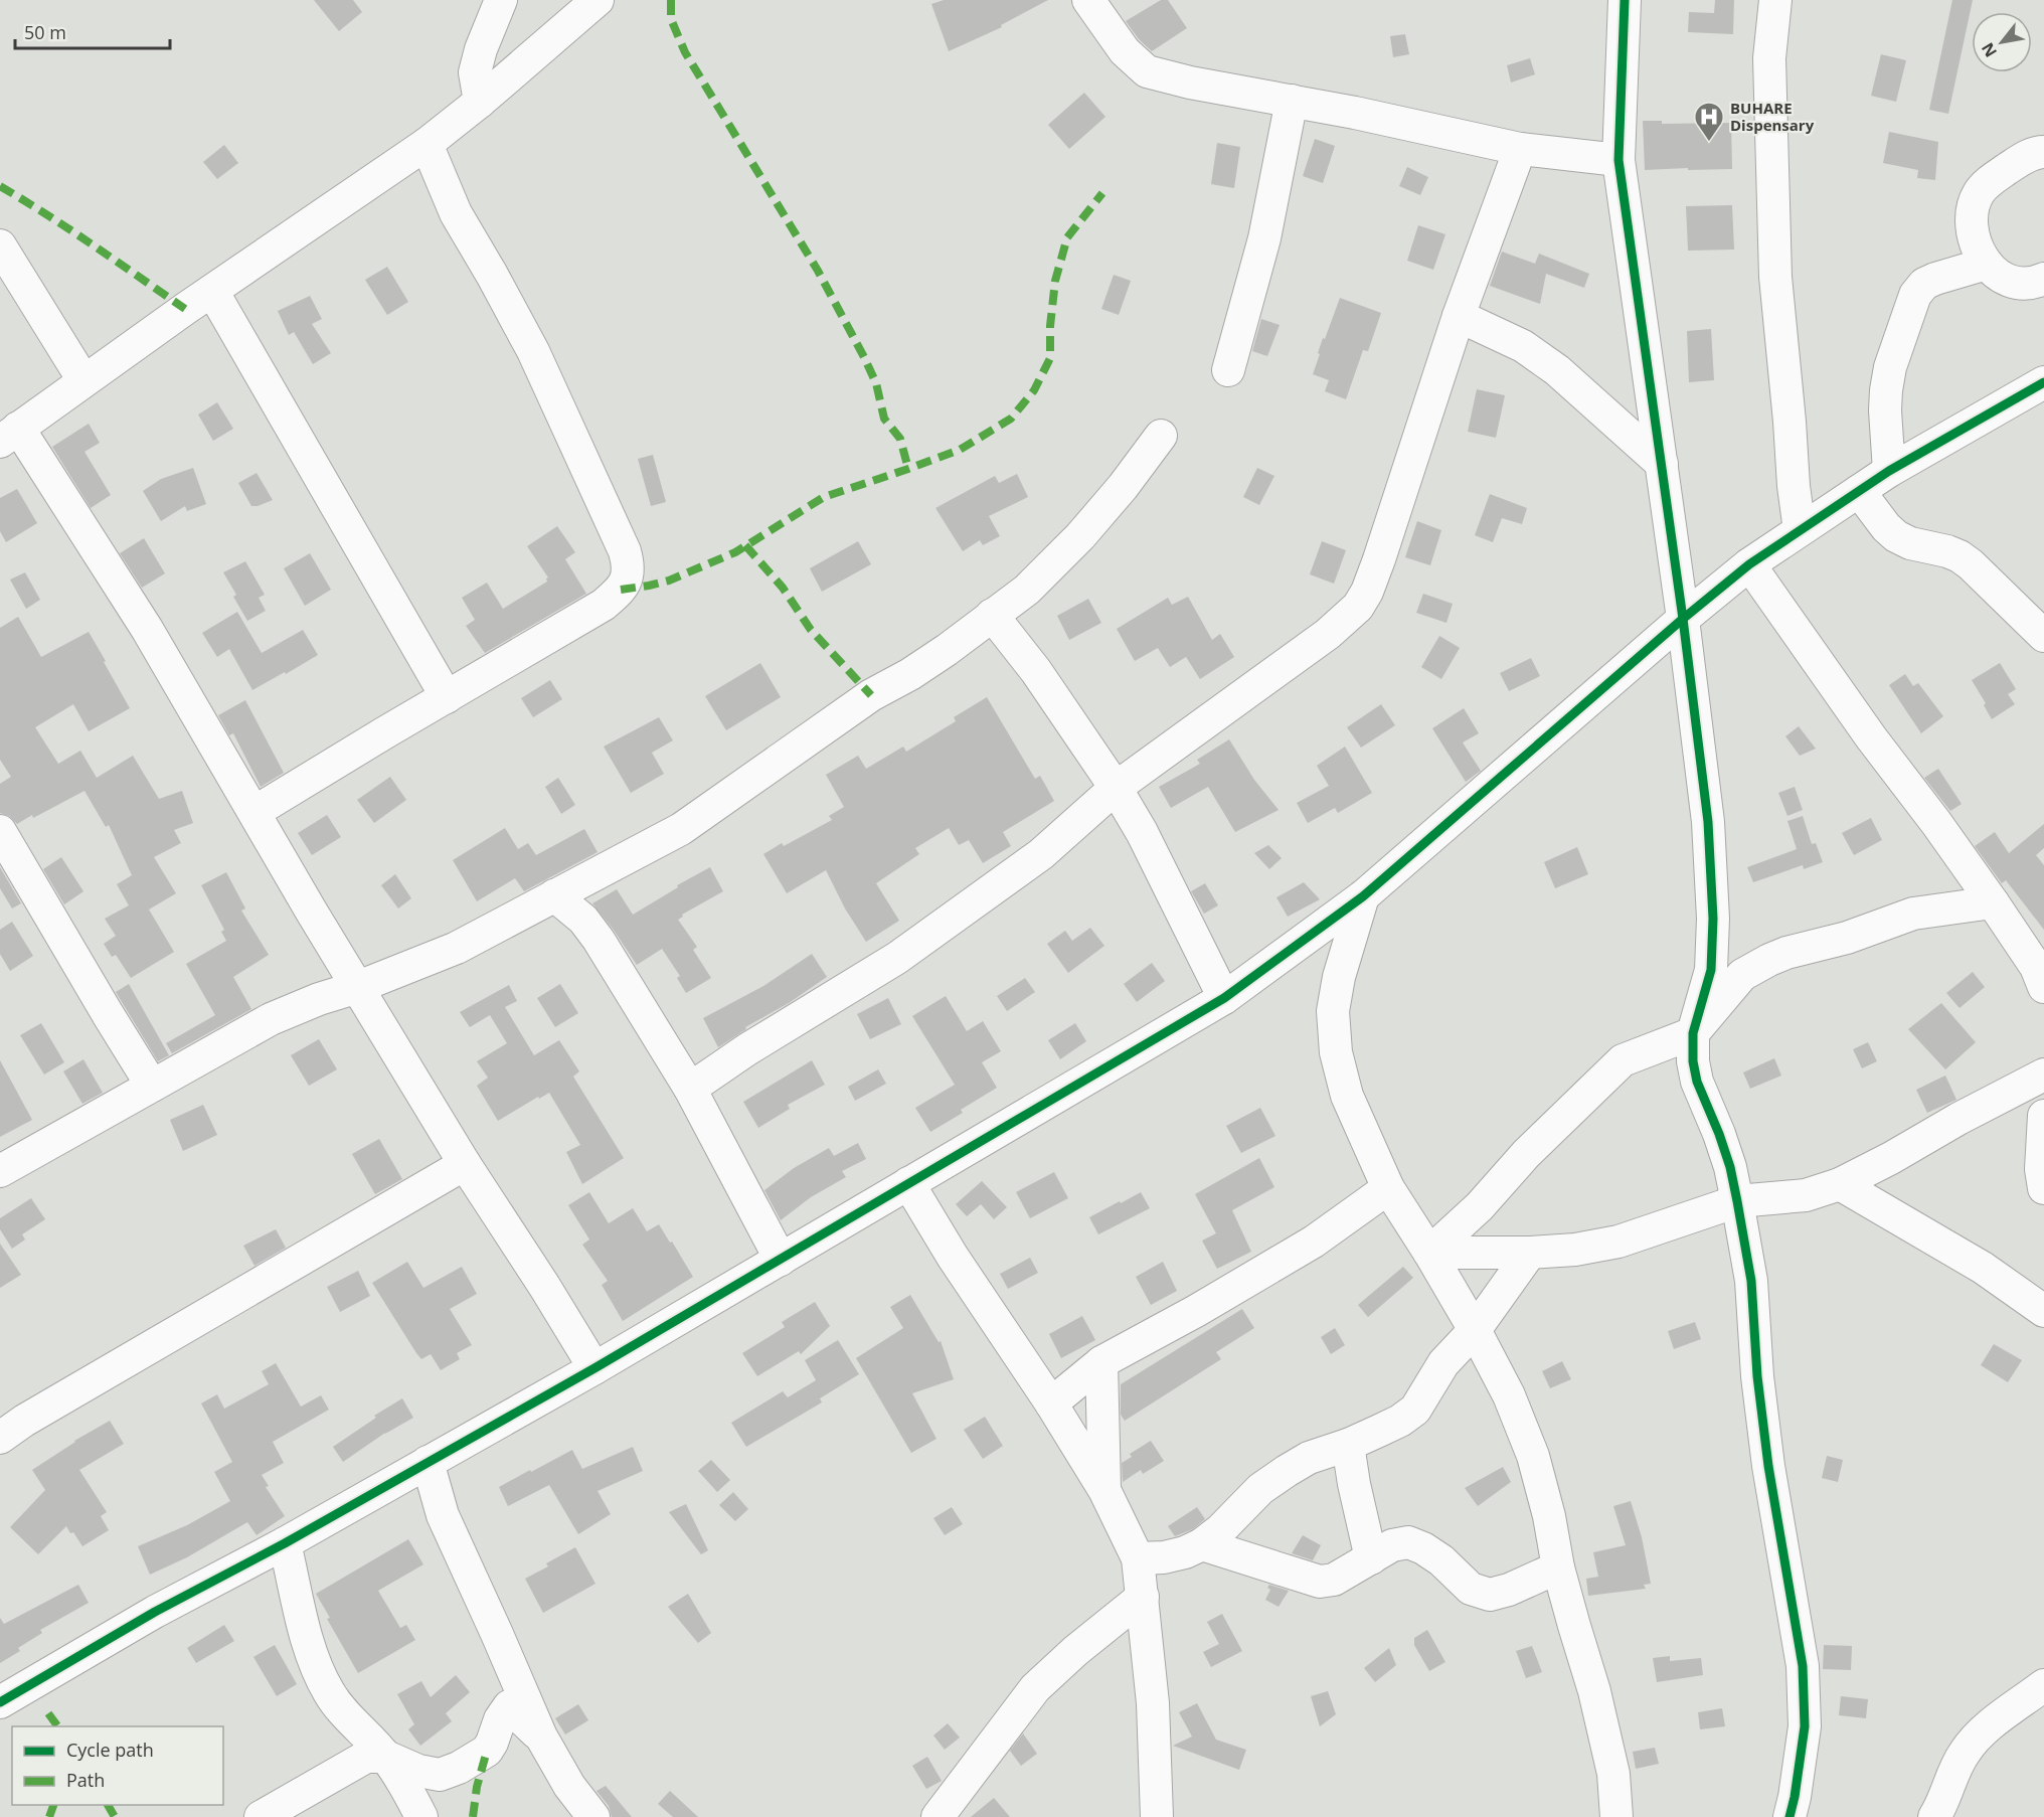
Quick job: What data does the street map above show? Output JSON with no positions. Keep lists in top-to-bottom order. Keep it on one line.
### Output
{"places":{"hospital":["BUHARE Dispensary"]},"legend":["Cycle path","Path"],"scale_bar":"50 m","north":"bottom left"}
